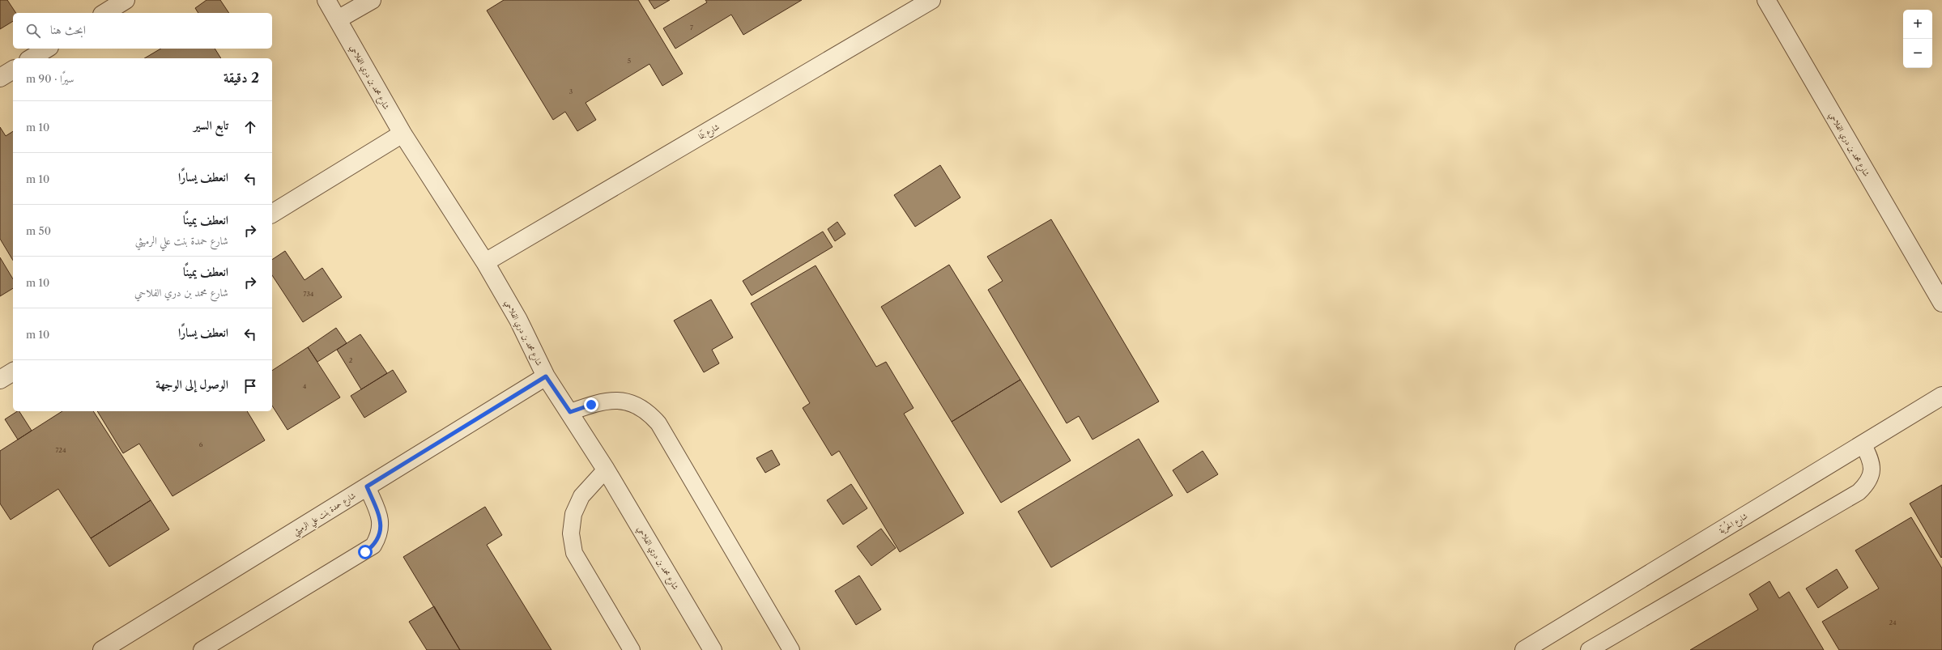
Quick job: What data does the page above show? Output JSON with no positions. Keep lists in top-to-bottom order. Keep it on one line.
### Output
{"streets":{"street":["شارع محمد بن دري الفلاحي","شارع بَنَما","شارع حمدة بنت علي الرميثي","شارع الحُريّة"]},"crossings":[["شارع محمد بن دري الفلاحي","شارع بَنَما"],["شارع محمد بن دري الفلاحي","شارع حمدة بنت علي الرميثي"]],"house_numbers":["7","5","3","734","2","4","6","724","24"],"page":{"map_buttons":["+","−"],"search":"ابحث هنا","heading":["2 دقيقة","سيرًا · 90 m"],"list":[["تابع السير","10 m"],["انعطف يسارًا","10 m"],["انعطف يمينًا","شارع حمدة بنت علي الرميثي","50 m"],["انعطف يمينًا","شارع محمد بن دري الفلاحي","10 m"],["انعطف يسارًا","10 m"],"الوصول إلى الوجهة"]}}
